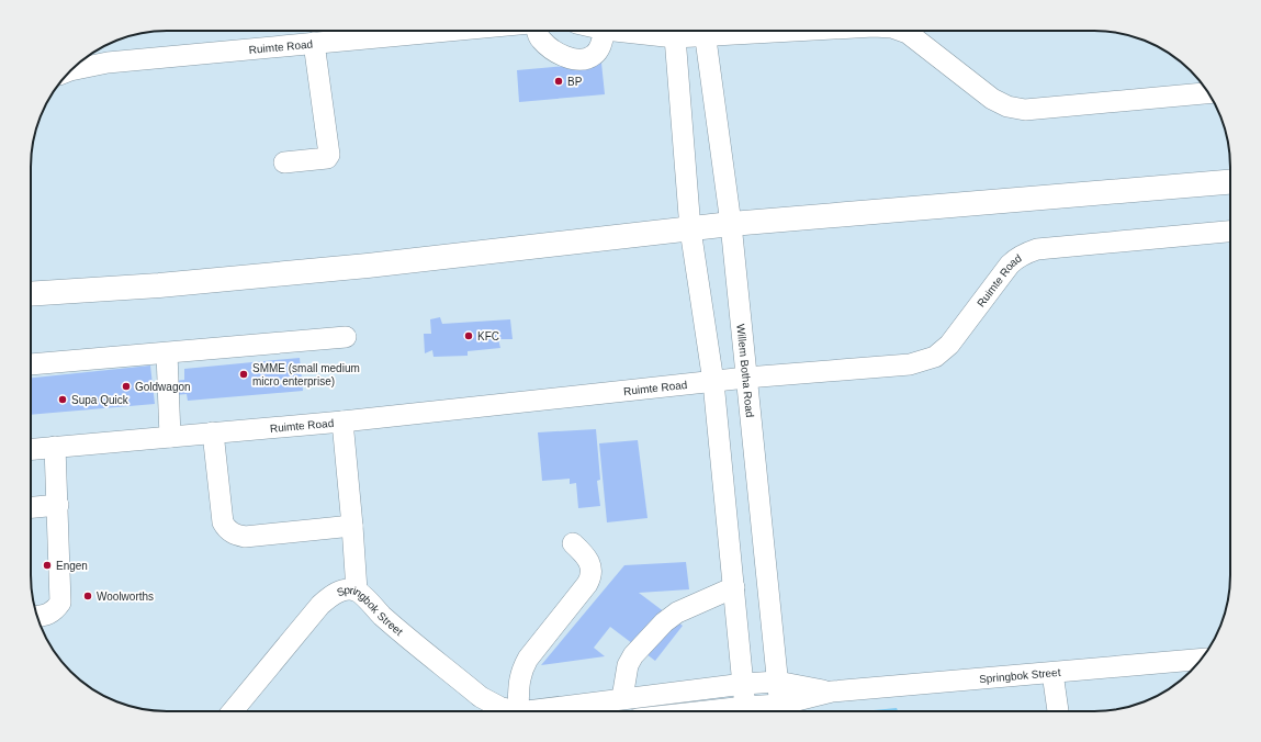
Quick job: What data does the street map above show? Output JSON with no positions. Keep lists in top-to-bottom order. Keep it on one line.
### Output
{"streets":{"street":["Ruimte Road","Willem Botha Road","Springbok Street"]},"crossings":[["Ruimte Road","Willem Botha Road"],["Willem Botha Road","Springbok Street"]],"places":["BP","KFC","SMME (small medium micro enterprise)","Goldwagon","Supa Quick","Engen","Woolworths"]}
